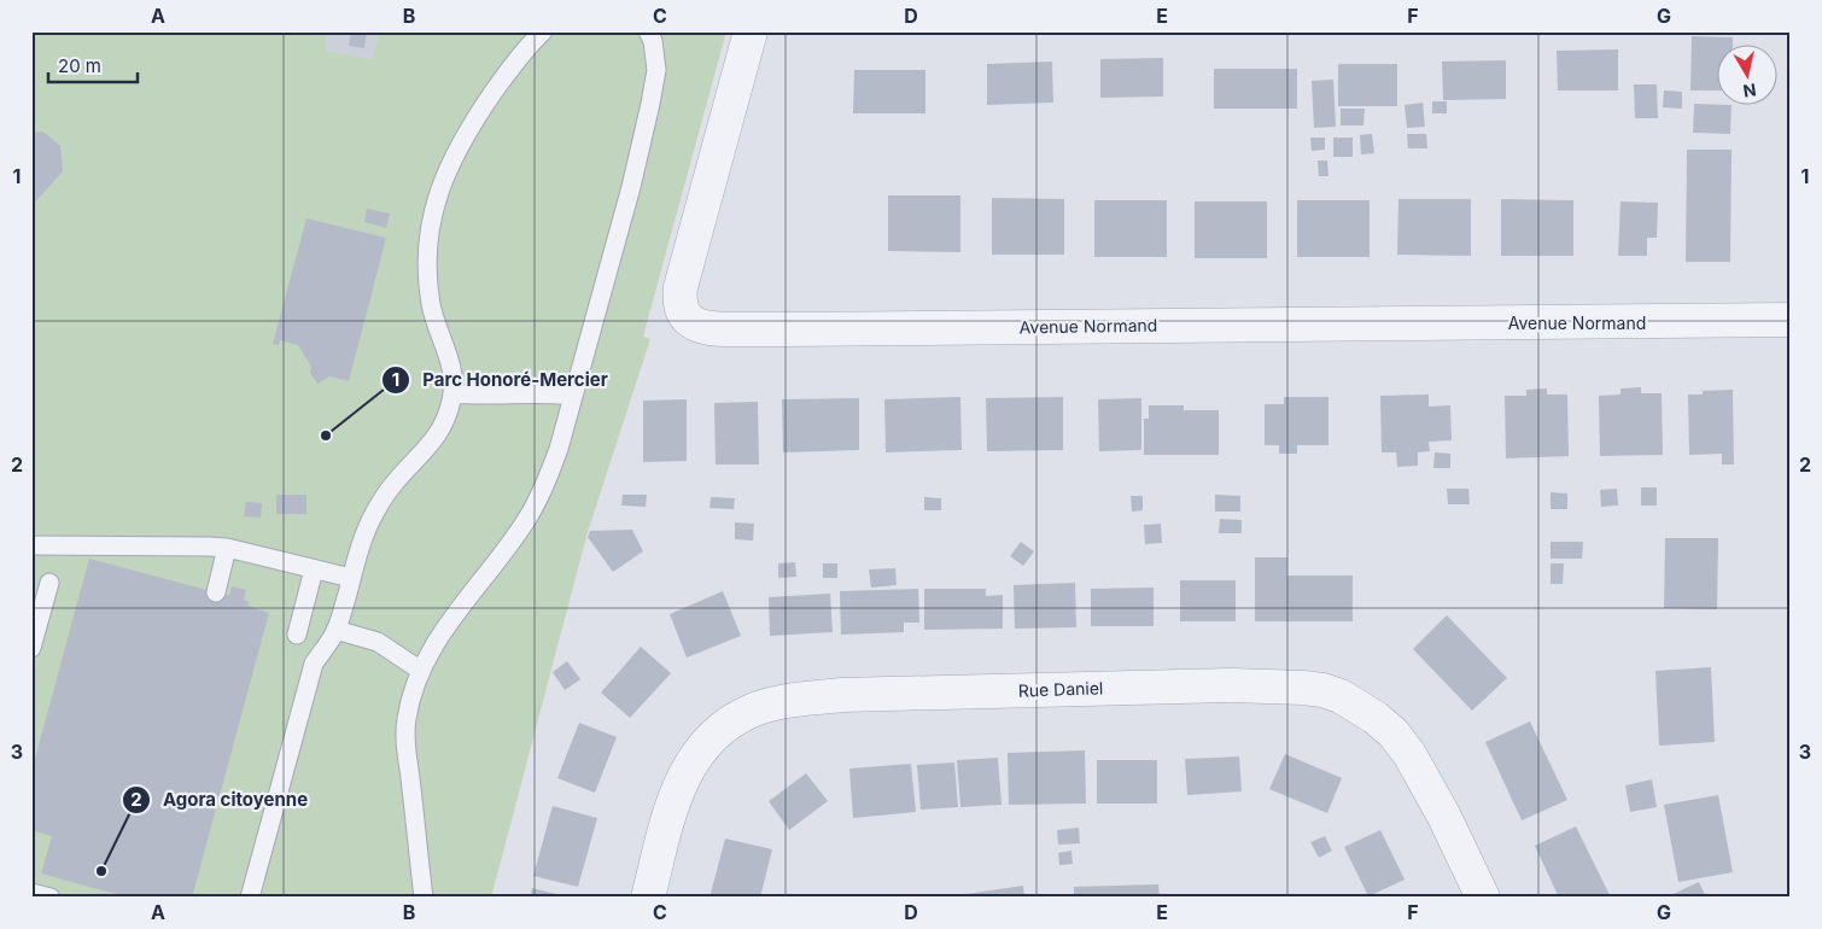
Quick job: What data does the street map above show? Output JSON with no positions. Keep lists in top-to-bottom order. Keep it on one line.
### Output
{"streets":{"street":["Avenue Normand","Rue Daniel"]},"places":["Parc Honoré-Mercier","Agora citoyenne"],"scale_bar":"20 m","north":"bottom","grid":{"columns":["A","B","C","D","E","F","G"],"rows":["1","2","3"]}}
